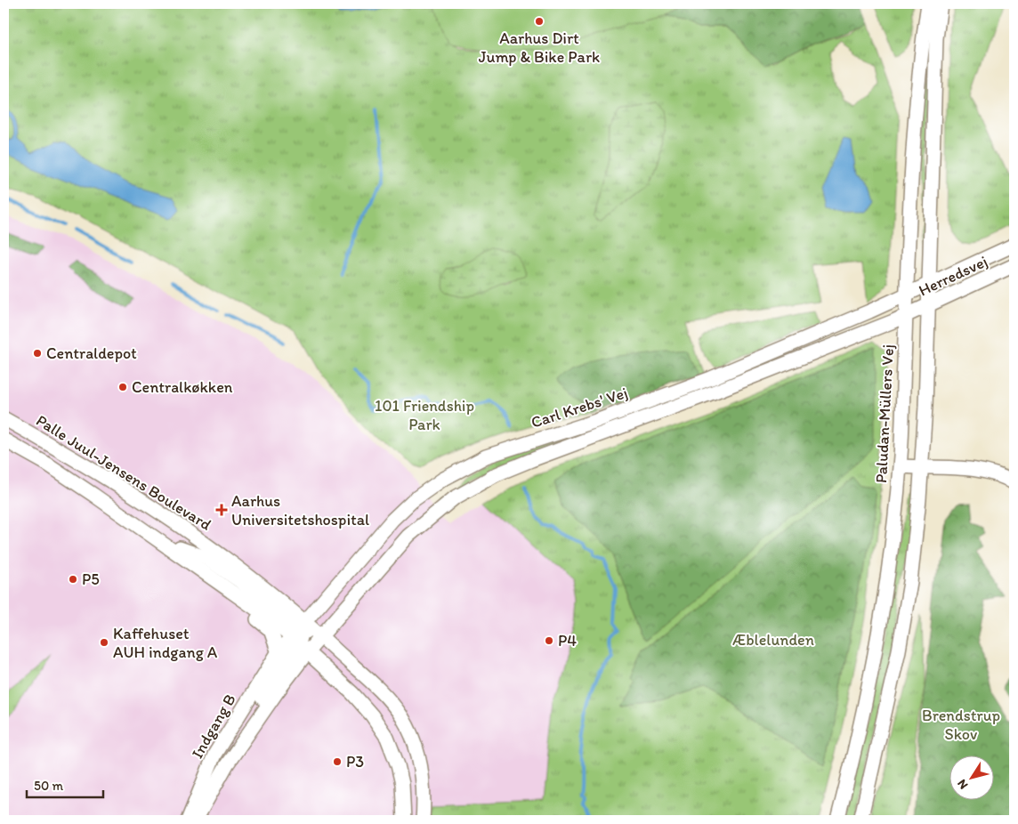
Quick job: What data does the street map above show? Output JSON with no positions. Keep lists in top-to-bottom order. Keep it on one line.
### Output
{"streets":{"street":["Herredsvej","Carl Krebs' Vej","Paludan-Müllers Vej","Palle Juul-Jensens Boulevard","Indgang B"]},"crossings":[["Herredsvej","Carl Krebs' Vej"],["Herredsvej","Paludan-Müllers Vej"],["Carl Krebs' Vej","Paludan-Müllers Vej"],["Carl Krebs' Vej","Palle Juul-Jensens Boulevard"],["Carl Krebs' Vej","Indgang B"],["Palle Juul-Jensens Boulevard","Indgang B"]],"parks":["101 Friendship Park","Æblelunden","Brendstrup Skov"],"places":{"other":["Aarhus Dirt Jump & Bike Park","Centraldepot","Centralkøkken","P5","P4","Kaffehuset AUH indgang A","P3"],"health":["Aarhus Universitetshospital"]},"scale_bar":"50 m","north":"bottom left"}
